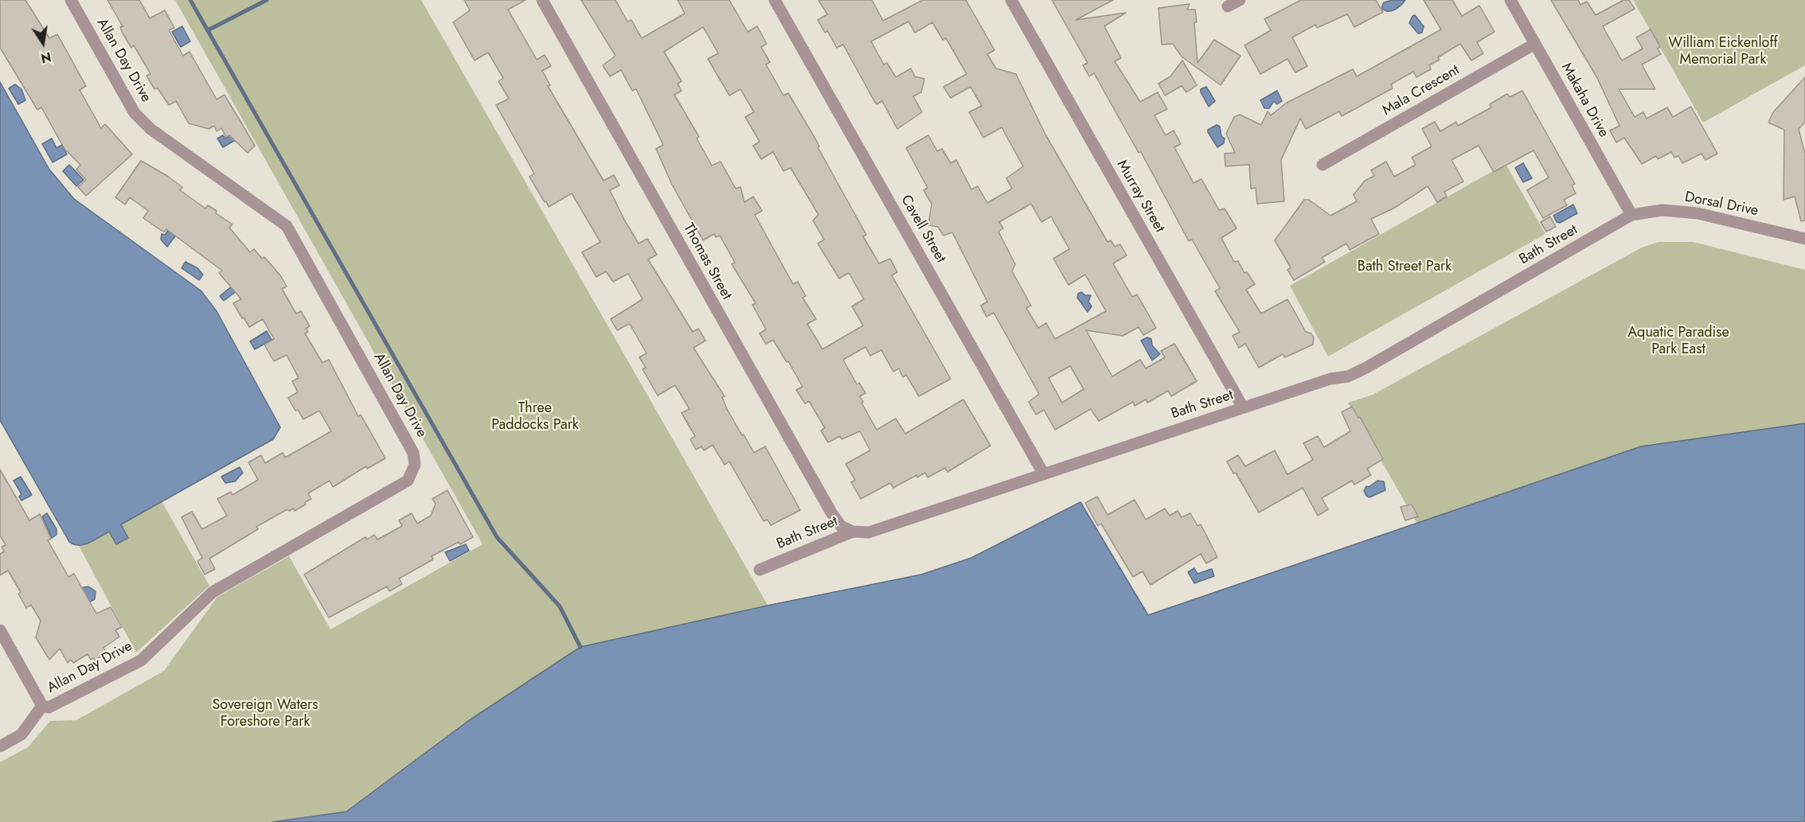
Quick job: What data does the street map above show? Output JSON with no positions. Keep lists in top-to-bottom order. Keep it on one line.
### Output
{"streets":{"street":["Allan Day Drive","Mala Crescent","Makaha Drive","Murray Street","Dorsal Drive","Cavell Street","Bath Street","Thomas Street"]},"crossings":[["Mala Crescent","Makaha Drive"],["Makaha Drive","Dorsal Drive"],["Makaha Drive","Bath Street"],["Murray Street","Bath Street"],["Dorsal Drive","Bath Street"],["Cavell Street","Bath Street"],["Bath Street","Thomas Street"]],"parks":["William Eickenloff Memorial Park","Bath Street Park","Aquatic Paradise Park East","Three Paddocks Park","Sovereign Waters Foreshore Park"],"north":"bottom"}
